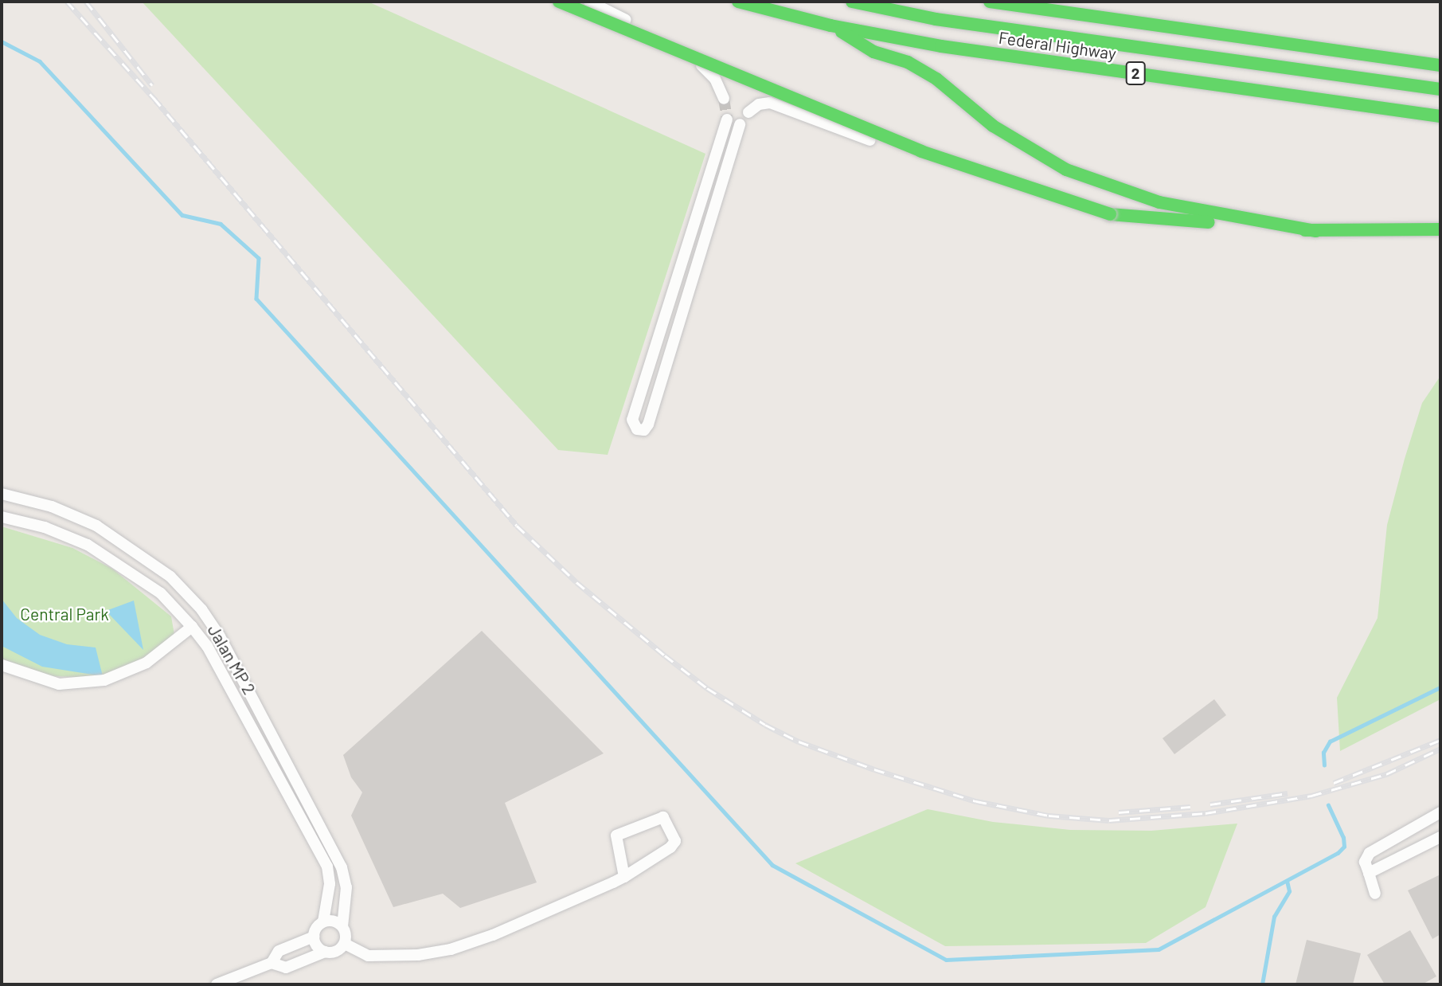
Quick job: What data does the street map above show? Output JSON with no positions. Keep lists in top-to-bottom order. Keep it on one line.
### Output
{"streets":{"highway":["Federal Highway","2"],"street":["Jalan MP 2"]},"parks":["Central Park"]}
